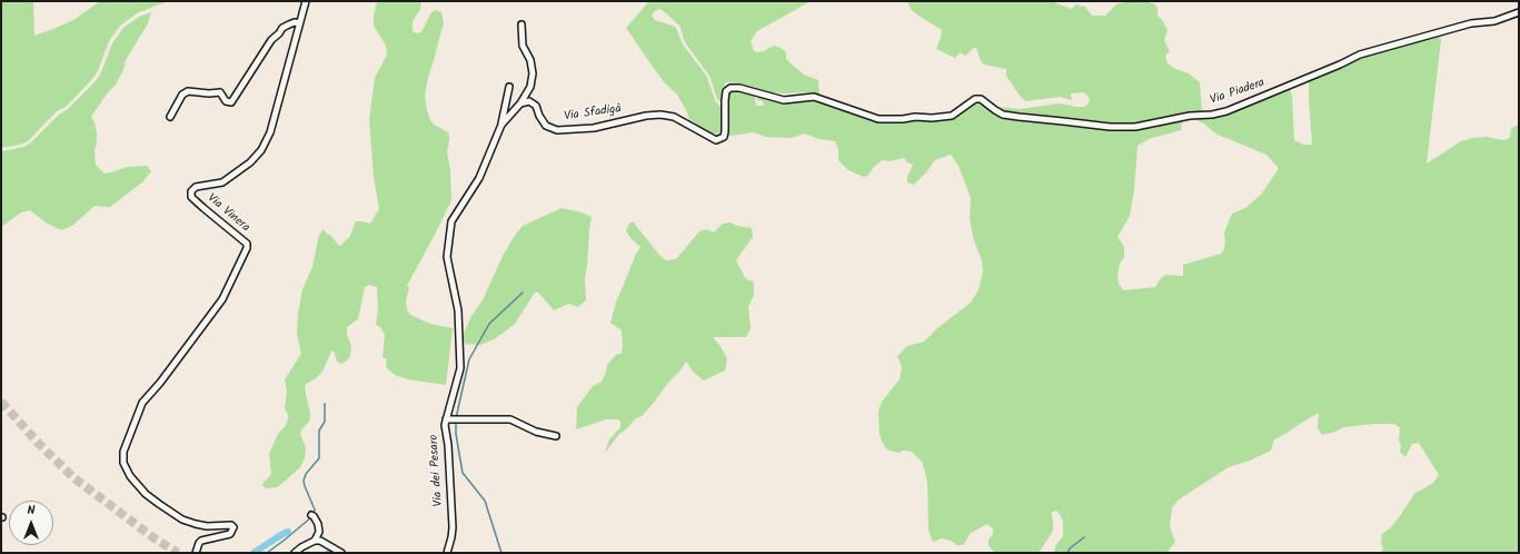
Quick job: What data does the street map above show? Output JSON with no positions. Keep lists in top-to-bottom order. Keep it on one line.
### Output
{"streets":{"street":["Via Piadera","Via Sfadigà","Via Vinera","Via dei Pesaro"]},"crossings":[["Via Piadera","Via Sfadigà"]],"north":"top"}
